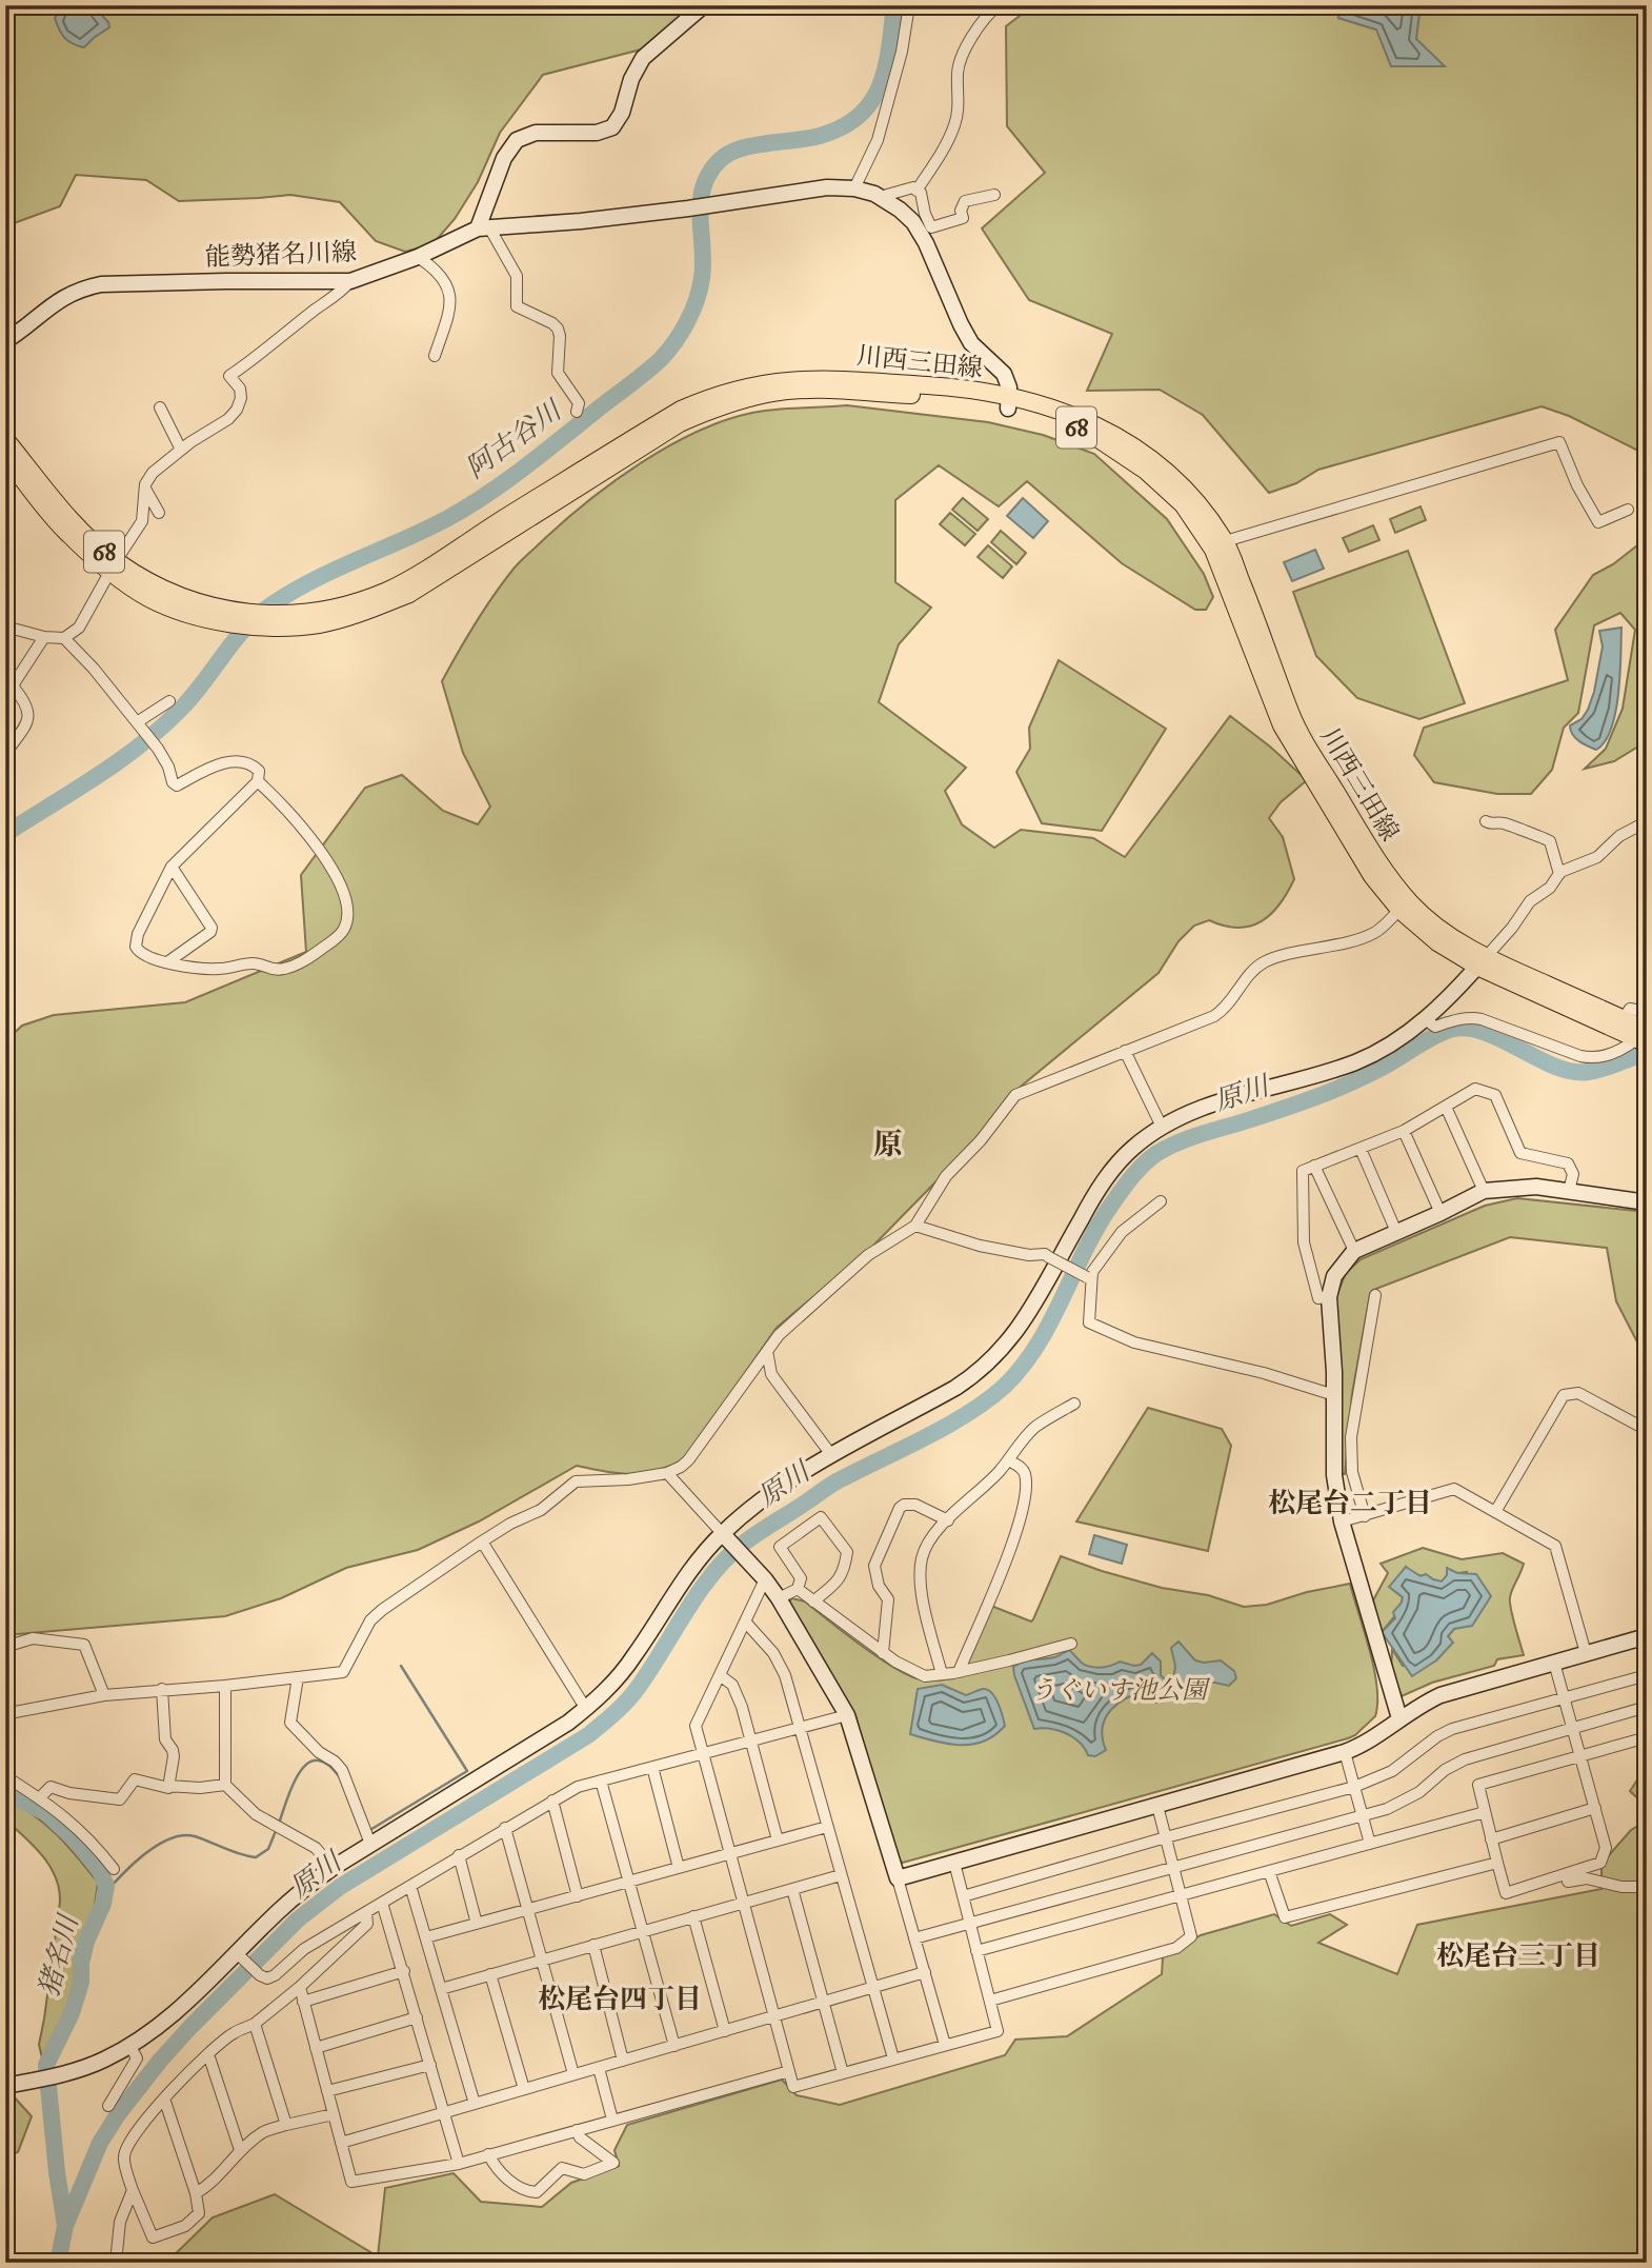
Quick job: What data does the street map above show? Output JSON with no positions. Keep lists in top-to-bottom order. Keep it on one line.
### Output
{"streets":{"main road":["川西三田線","68"],"street":["能勢猪名川線"]},"districts":["原","松尾台二丁目","松尾台三丁目","松尾台四丁目"],"water":["阿古谷川","原川","猪名川"],"parks":["うぐいす池公園"]}
